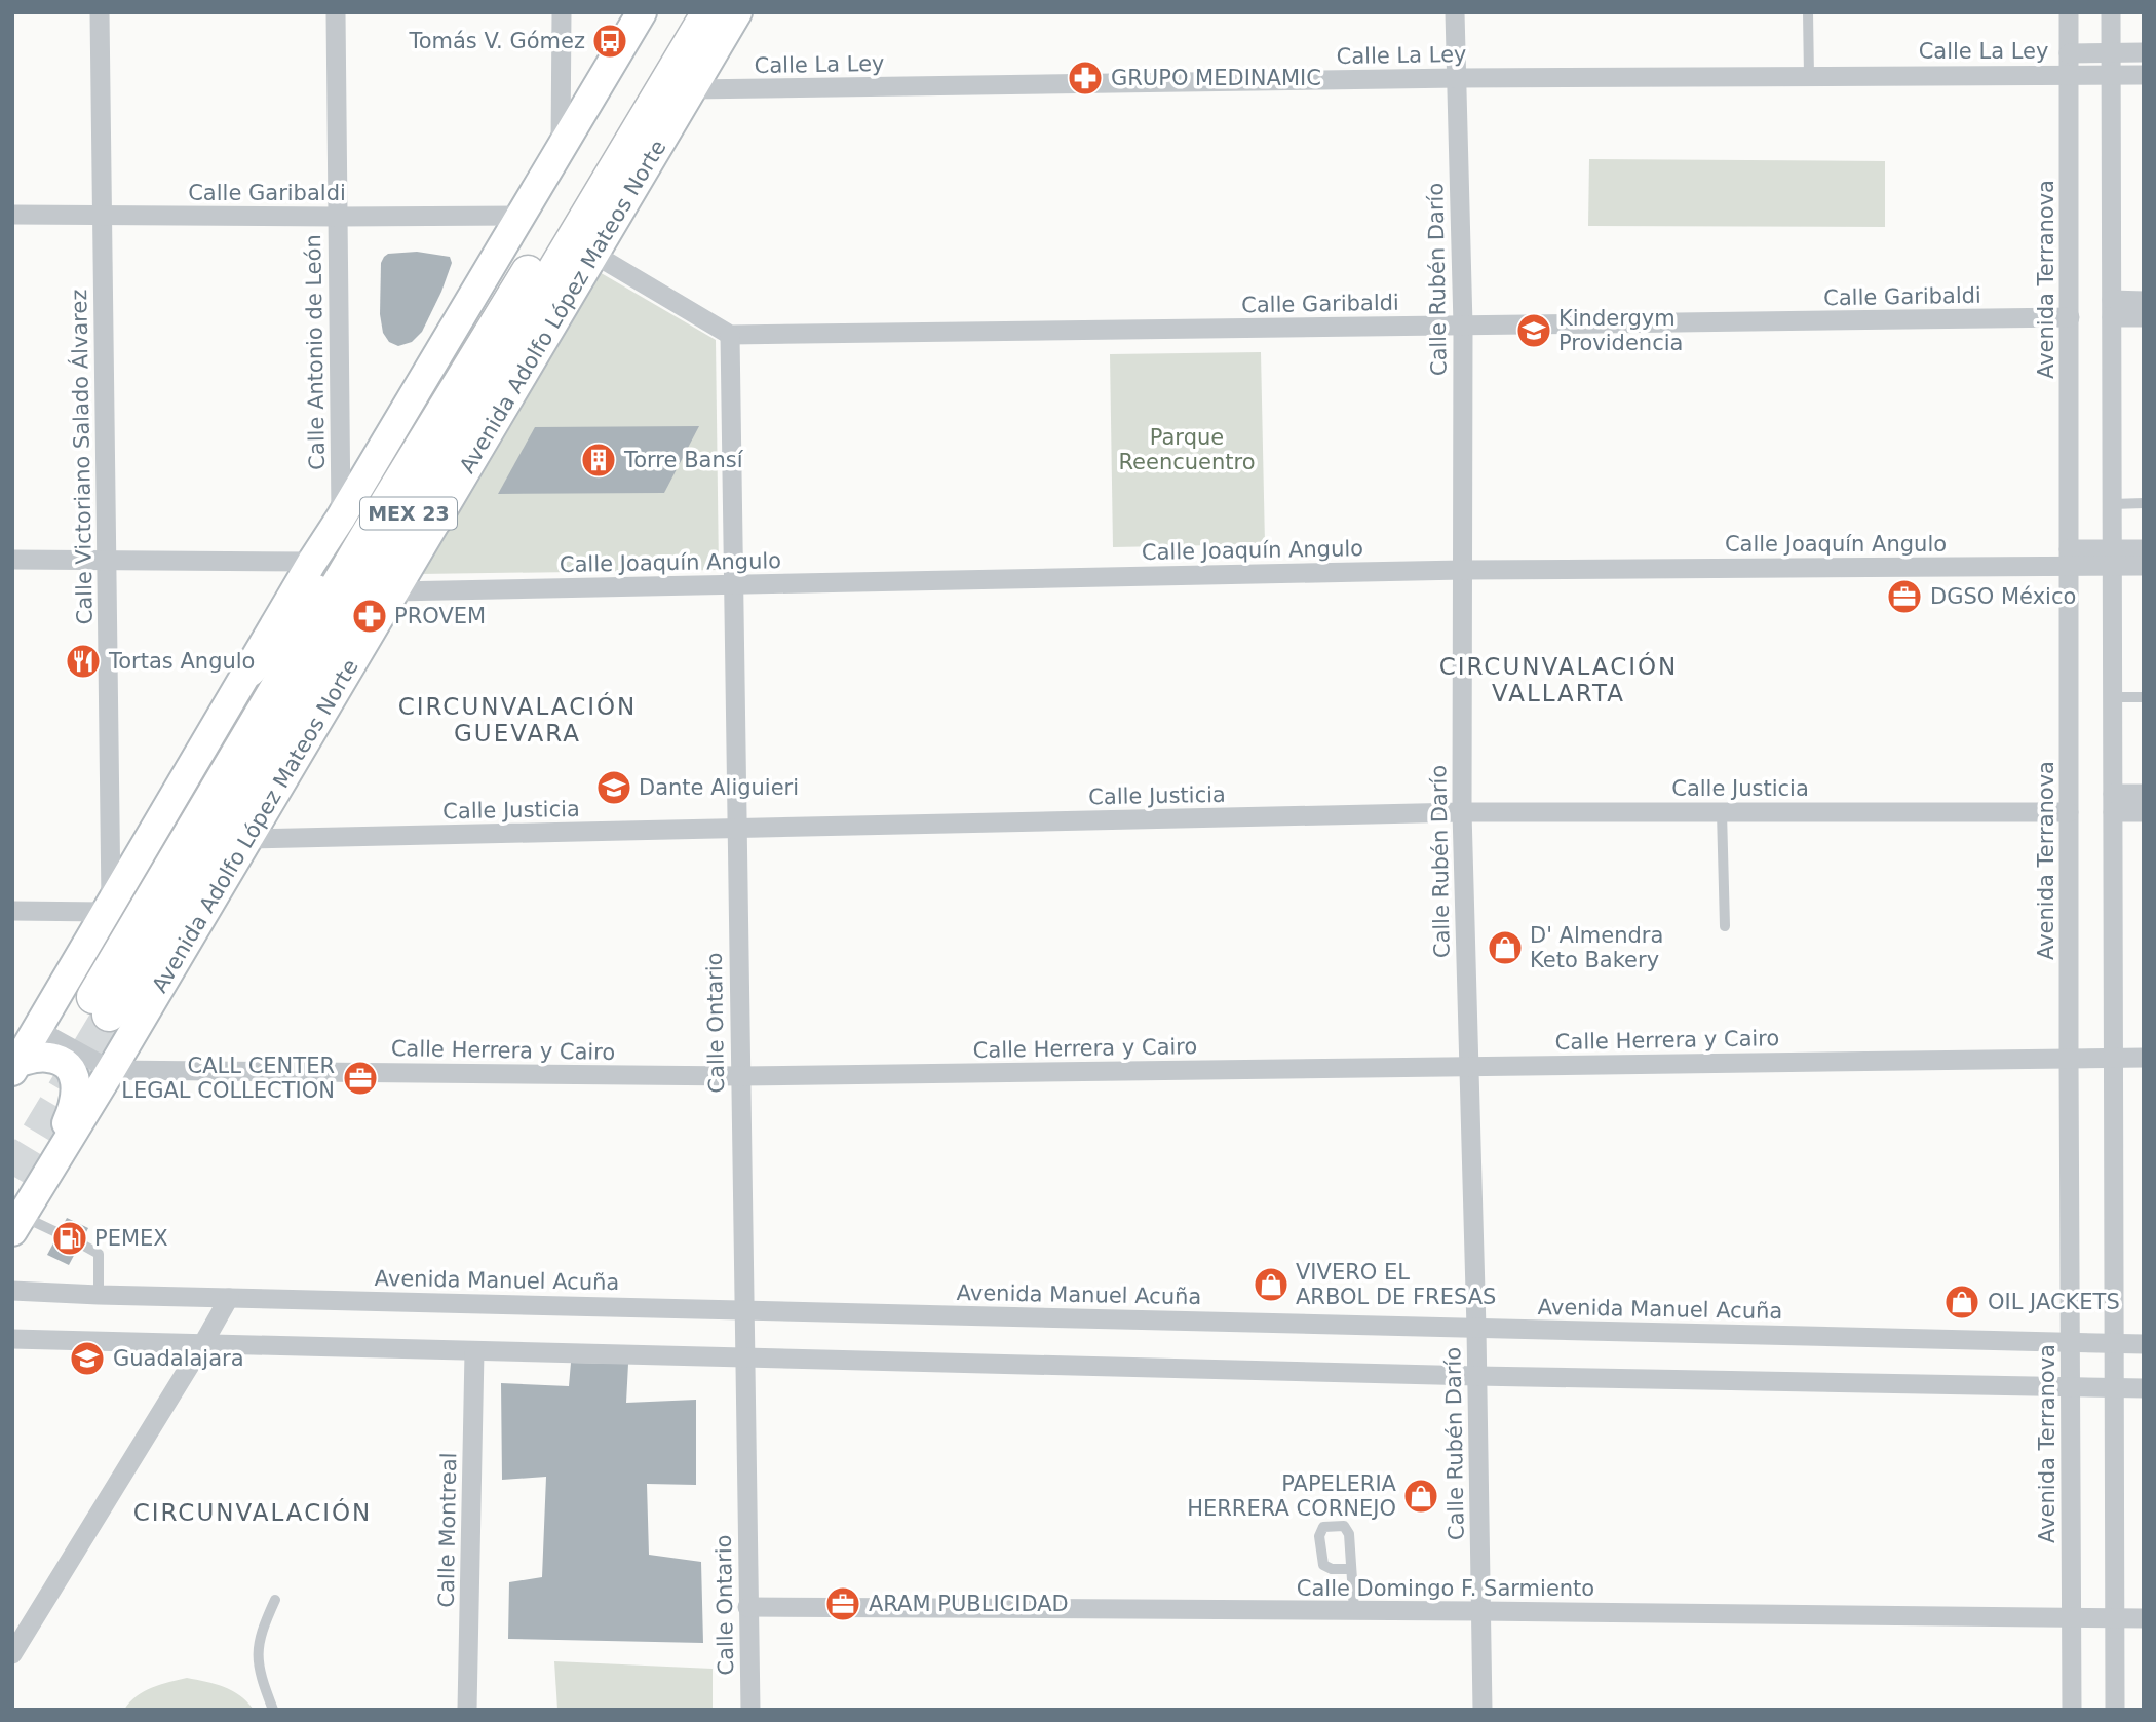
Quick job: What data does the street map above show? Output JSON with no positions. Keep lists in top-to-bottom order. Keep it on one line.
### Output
{"streets":{"main road":["Avenida Adolfo López Mateos Norte","MEX 23"],"street":["Calle La Ley","Calle Garibaldi","Calle Rubén Darío","Avenida Terranova","Calle Antonio de León","Calle Victoriano Salado Álvarez","Calle Joaquín Angulo","Calle Justicia","Calle Ontario","Calle Herrera y Cairo","Avenida Manuel Acuña","Calle Montreal","Calle Domingo F. Sarmiento"]},"crossings":[["Calle La Ley","Calle Rubén Darío"],["Calle La Ley","Avenida Terranova"],["Calle La Ley","Avenida Adolfo López Mateos Norte"],["Calle Garibaldi","Calle Rubén Darío"],["Calle Garibaldi","Avenida Terranova"],["Calle Garibaldi","Calle Antonio de León"],["Calle Garibaldi","Calle Victoriano Salado Álvarez"],["Calle Garibaldi","Calle Ontario"],["Calle Rubén Darío","Calle Joaquín Angulo"],["Calle Rubén Darío","Calle Justicia"],["Calle Rubén Darío","Calle Herrera y Cairo"],["Calle Rubén Darío","Avenida Manuel Acuña"],["Calle Rubén Darío","Calle Domingo F. Sarmiento"],["Avenida Terranova","Calle Joaquín Angulo"],["Avenida Terranova","Calle Justicia"],["Avenida Terranova","Calle Herrera y Cairo"],["Avenida Terranova","Avenida Manuel Acuña"],["Avenida Terranova","Calle Domingo F. Sarmiento"],["Avenida Adolfo López Mateos Norte","Calle Joaquín Angulo"],["Avenida Adolfo López Mateos Norte","Calle Justicia"],["Avenida Adolfo López Mateos Norte","Calle Herrera y Cairo"],["Calle Joaquín Angulo","Calle Ontario"],["Calle Justicia","Calle Ontario"],["Calle Ontario","Calle Herrera y Cairo"],["Calle Ontario","Avenida Manuel Acuña"],["Calle Ontario","Calle Domingo F. Sarmiento"]],"districts":["CIRCUNVALACIÓN VALLARTA","CIRCUNVALACIÓN GUEVARA","CIRCUNVALACIÓN"],"parks":["Parque Reencuentro"],"places":{"bus stop":["Tomás V. Gómez"],"pharmacy":["GRUPO MEDINAMIC","PROVEM"],"school or university":["Kindergym Providencia","Dante Aliguieri","Guadalajara"],"building":["Torre Bansí"],"office":["DGSO México","CALL CENTER LEGAL COLLECTION","ARAM PUBLICIDAD"],"restaurant":["Tortas Angulo"],"shop":["D' Almendra Keto Bakery","VIVERO EL ARBOL DE FRESAS","OIL JACKETS","PAPELERIA HERRERA CORNEJO"],"fuel station":["PEMEX"]}}
